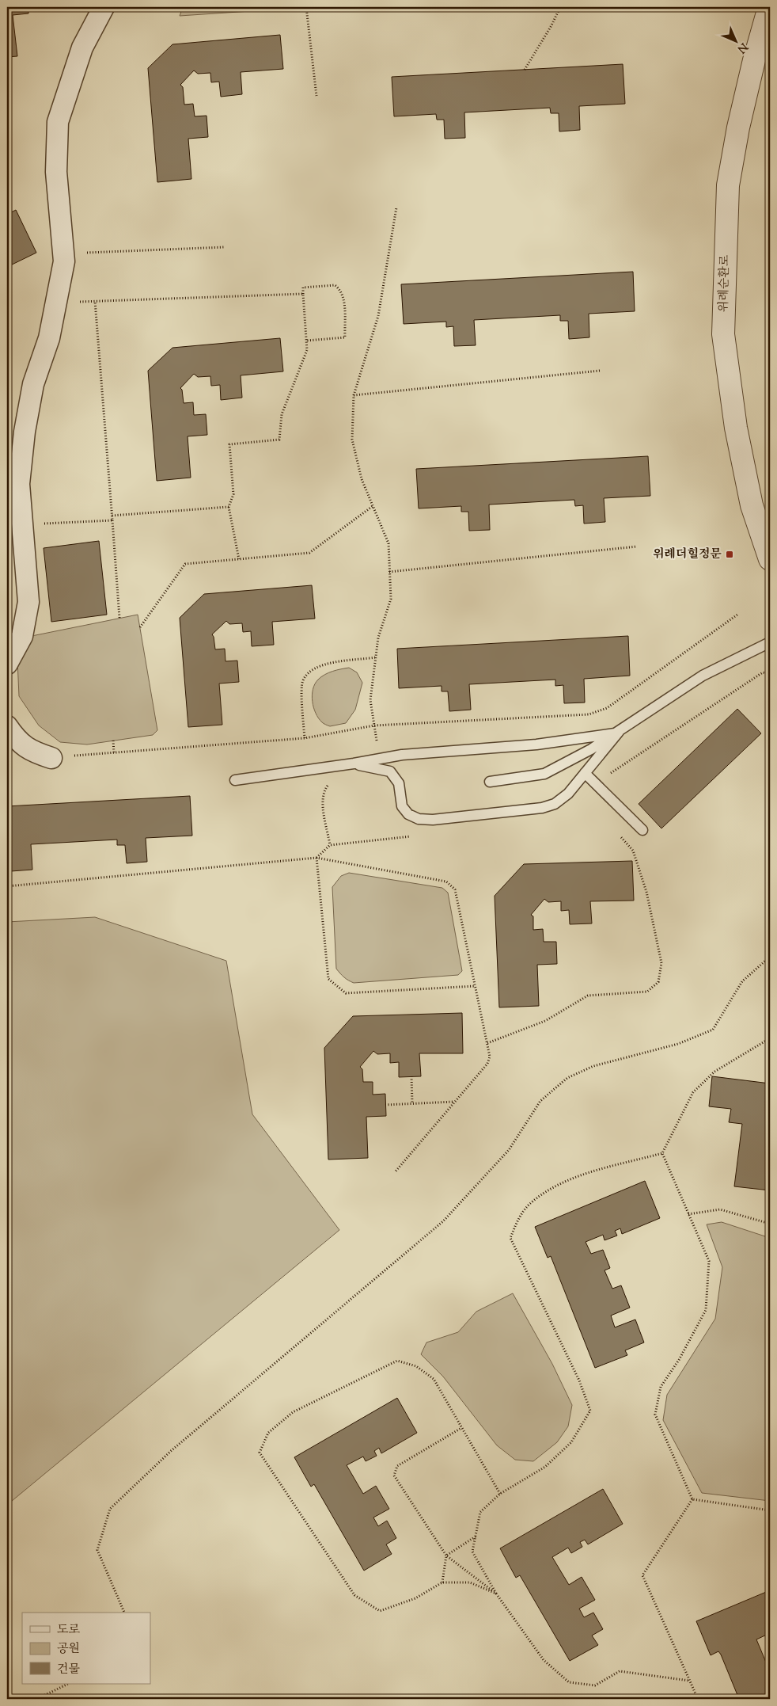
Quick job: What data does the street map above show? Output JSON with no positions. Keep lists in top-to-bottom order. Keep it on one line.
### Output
{"streets":{"street":["위례순환로"]},"places":{"transit":["위례더힐정문"]},"legend":["도로","공원","건물"],"north":"bottom right"}
